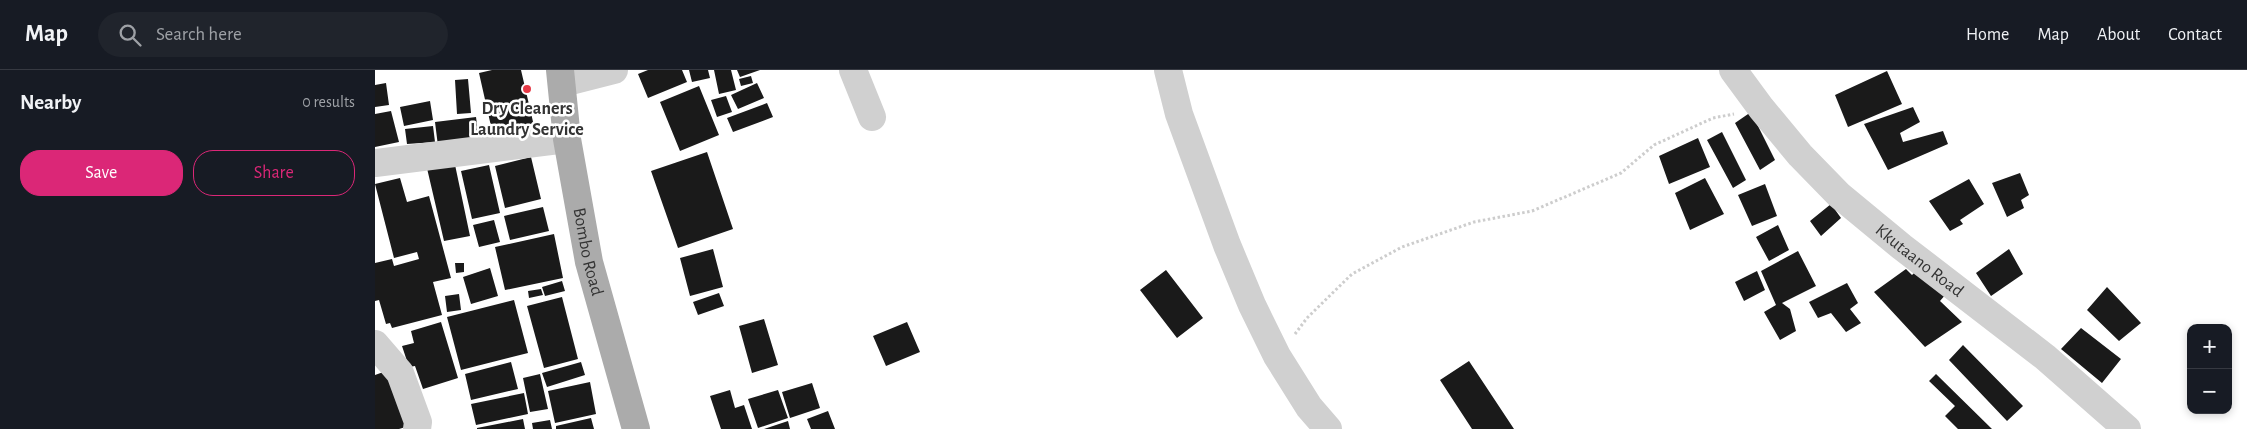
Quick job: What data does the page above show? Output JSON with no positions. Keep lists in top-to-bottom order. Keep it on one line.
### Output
{"streets":{"main road":["Bombo Road"],"street":["Kkutaano Road"]},"places":["Dry Cleaners Laundry Service"],"page":{"header":"Map","search":"Search here","nav":["Home","Map","About","Contact"],"heading":["Nearby","0 results"],"buttons":["Save","Share"],"map_buttons":["+","−"]}}
